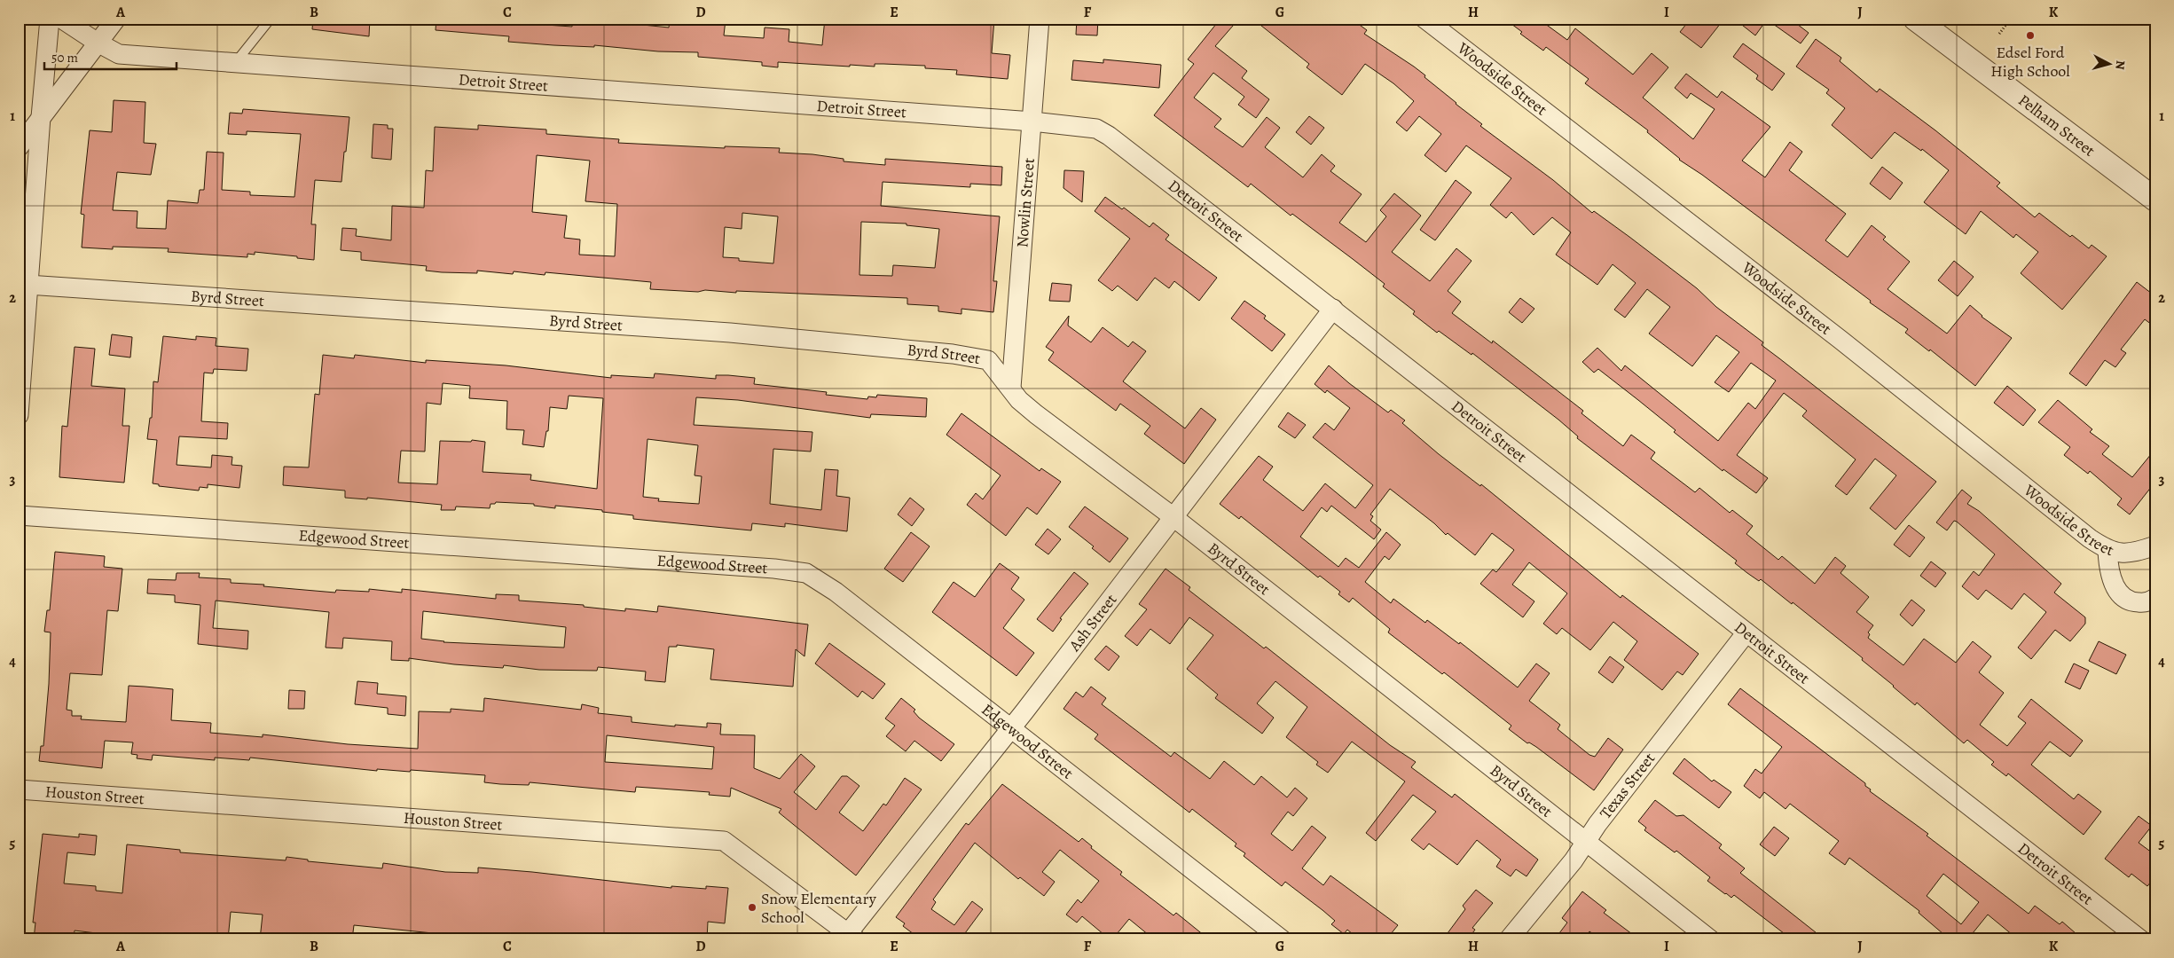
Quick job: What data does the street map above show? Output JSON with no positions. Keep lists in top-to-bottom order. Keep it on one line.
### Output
{"streets":{"street":["Woodside Street","Detroit Street","Pelham Street","Nowlin Street","Byrd Street","Edgewood Street","Ash Street","Texas Street","Houston Street"]},"crossings":[["Detroit Street","Nowlin Street"],["Detroit Street","Ash Street"],["Detroit Street","Texas Street"],["Nowlin Street","Byrd Street"],["Byrd Street","Ash Street"],["Byrd Street","Texas Street"],["Edgewood Street","Ash Street"],["Ash Street","Houston Street"]],"places":["Edsel Ford High School","Snow Elementary School"],"scale_bar":"50 m","north":"right","grid":{"columns":["A","B","C","D","E","F","G","H","I","J","K"],"rows":["1","2","3","4","5"]}}
